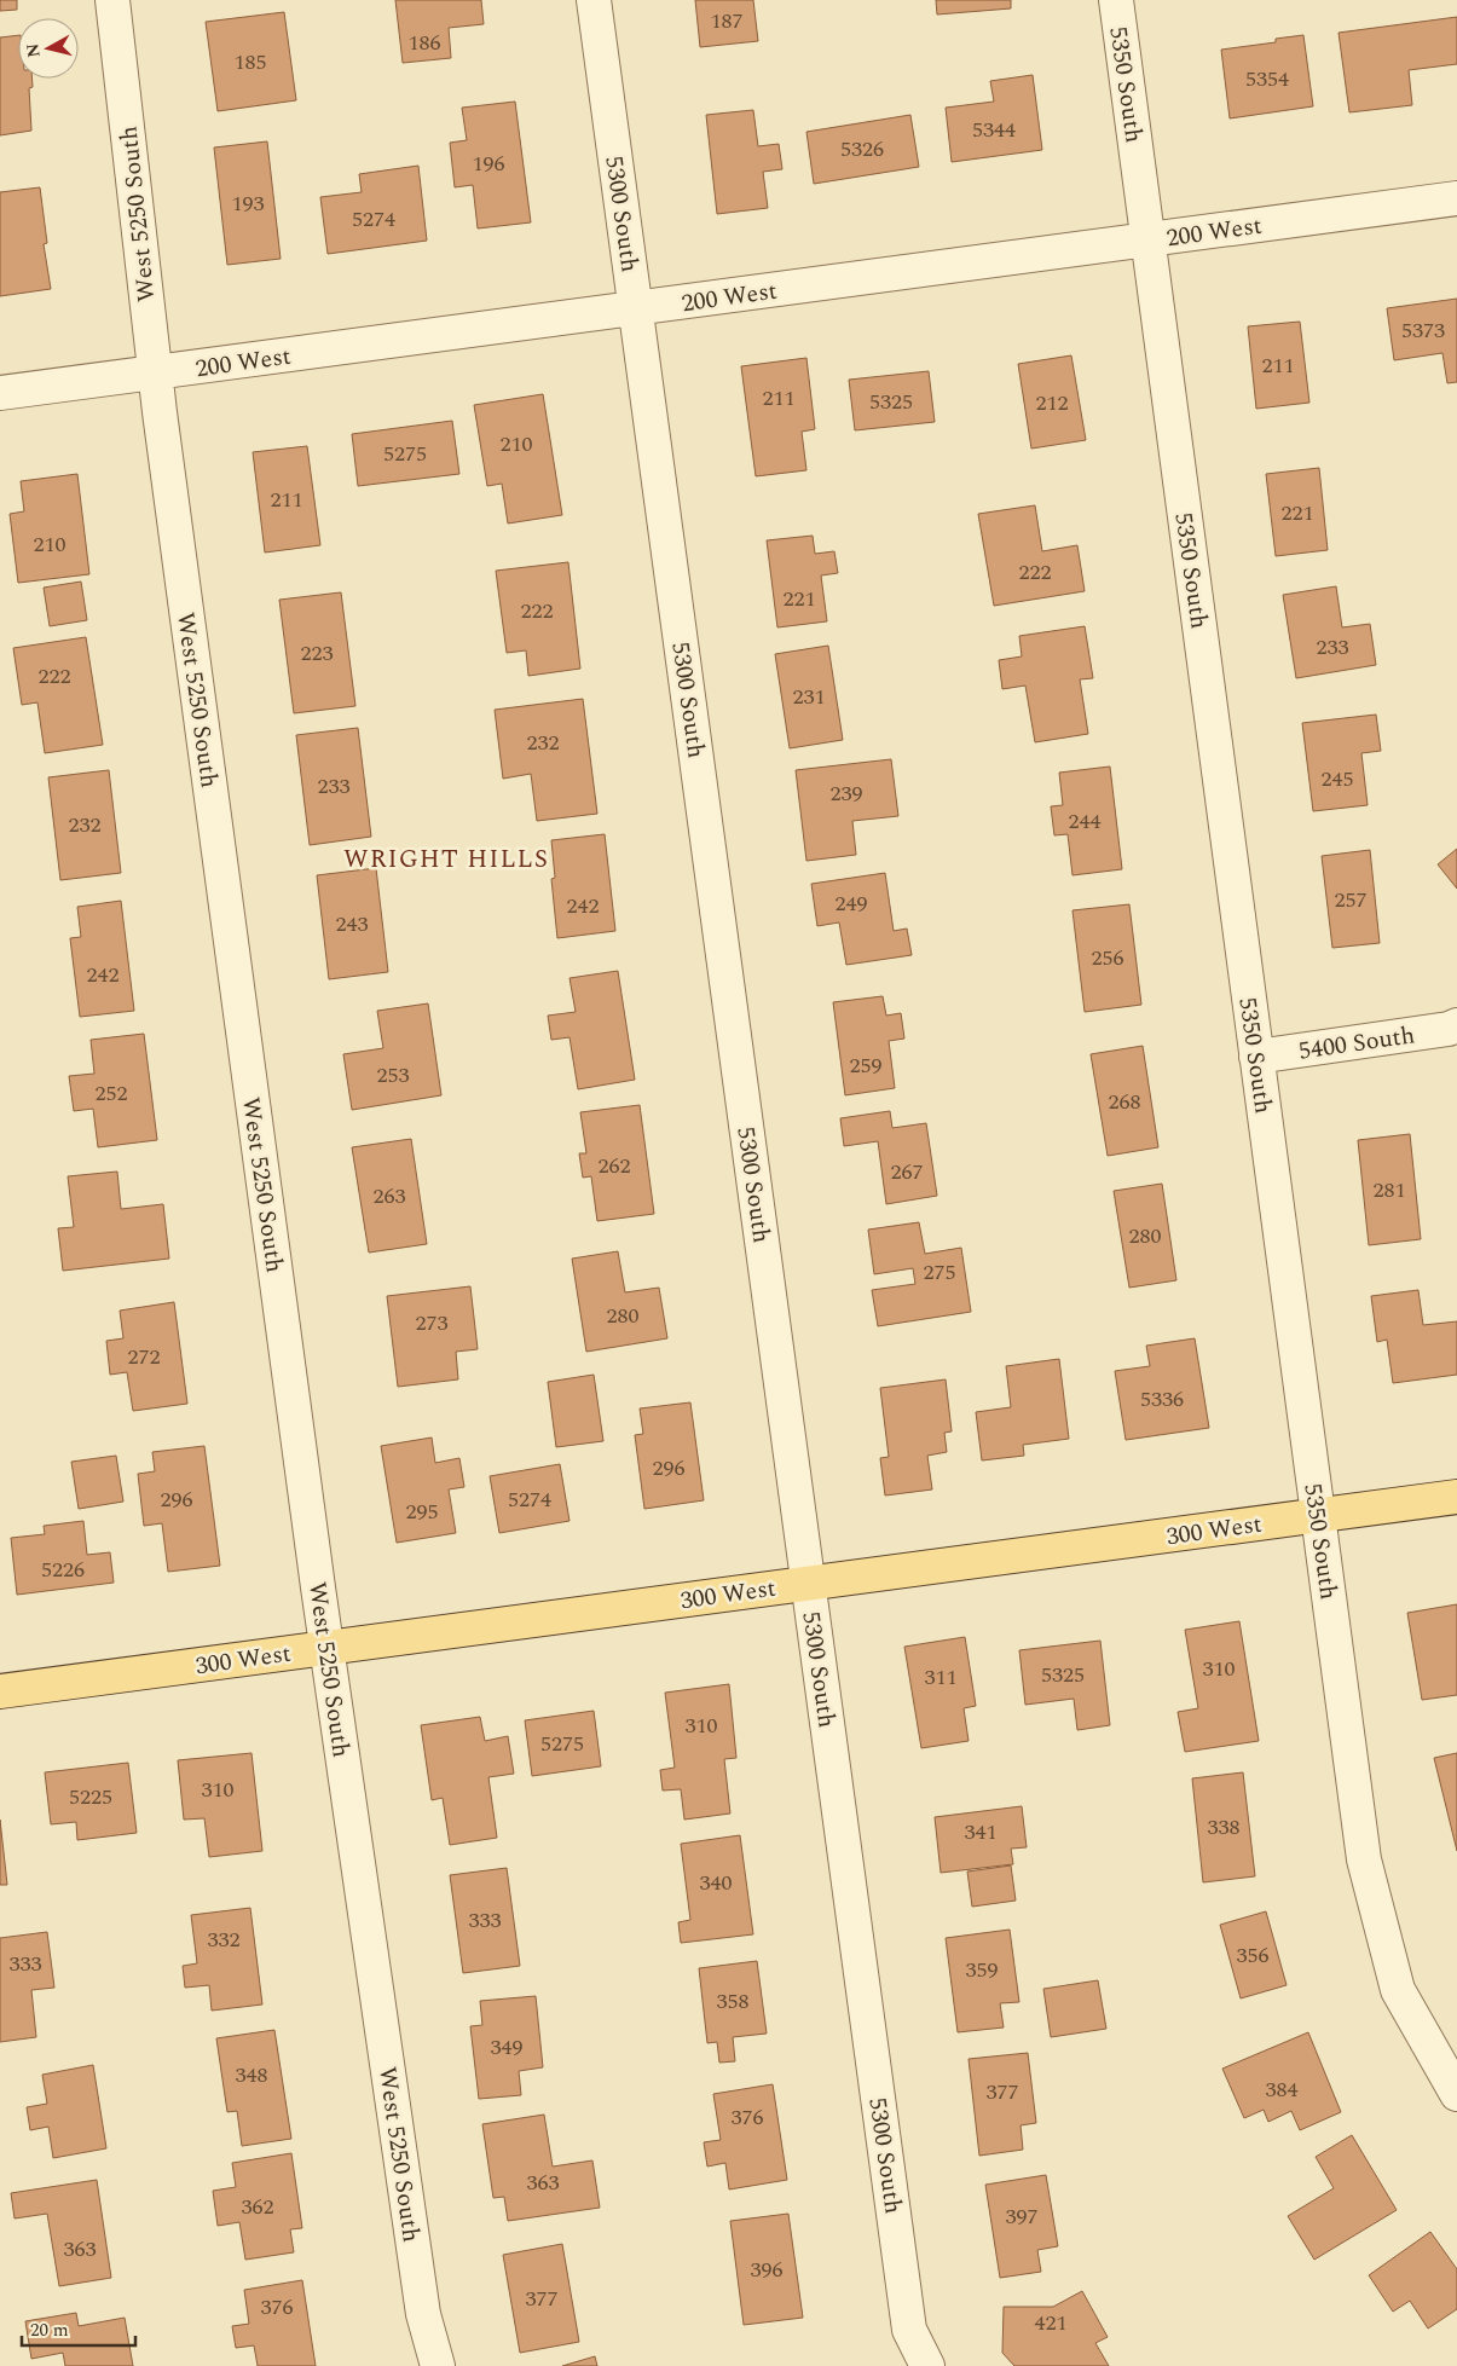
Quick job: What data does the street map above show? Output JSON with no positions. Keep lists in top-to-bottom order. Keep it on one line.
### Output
{"streets":{"main road":["300 West"],"street":["5350 South","West 5250 South","5300 South","200 West","5400 South"]},"crossings":[["5350 South","200 West"],["5350 South","5400 South"],["5350 South","300 West"],["West 5250 South","200 West"],["West 5250 South","300 West"],["5300 South","200 West"],["5300 South","300 West"]],"districts":["WRIGHT HILLS"],"house_numbers":["187","186","185","5354","5344","5326","196","193","5274","5373","211","211","5325","212","210","5275","211","221","210","222","221","222","233","223","222","231","232","245","233","239","244","232","257","249","242","243","256","242","259","253","252","268","262","267","281","263","280","275","280","273","272","5336","296","296","5274","295","5226","310","5325","311","310","5275","310","5225","338","341","340","333","332","356","333","359","358","349","348","384","377","376","363","362","397","363","396","377","376","421"],"scale_bar":"20 m","north":"left"}
